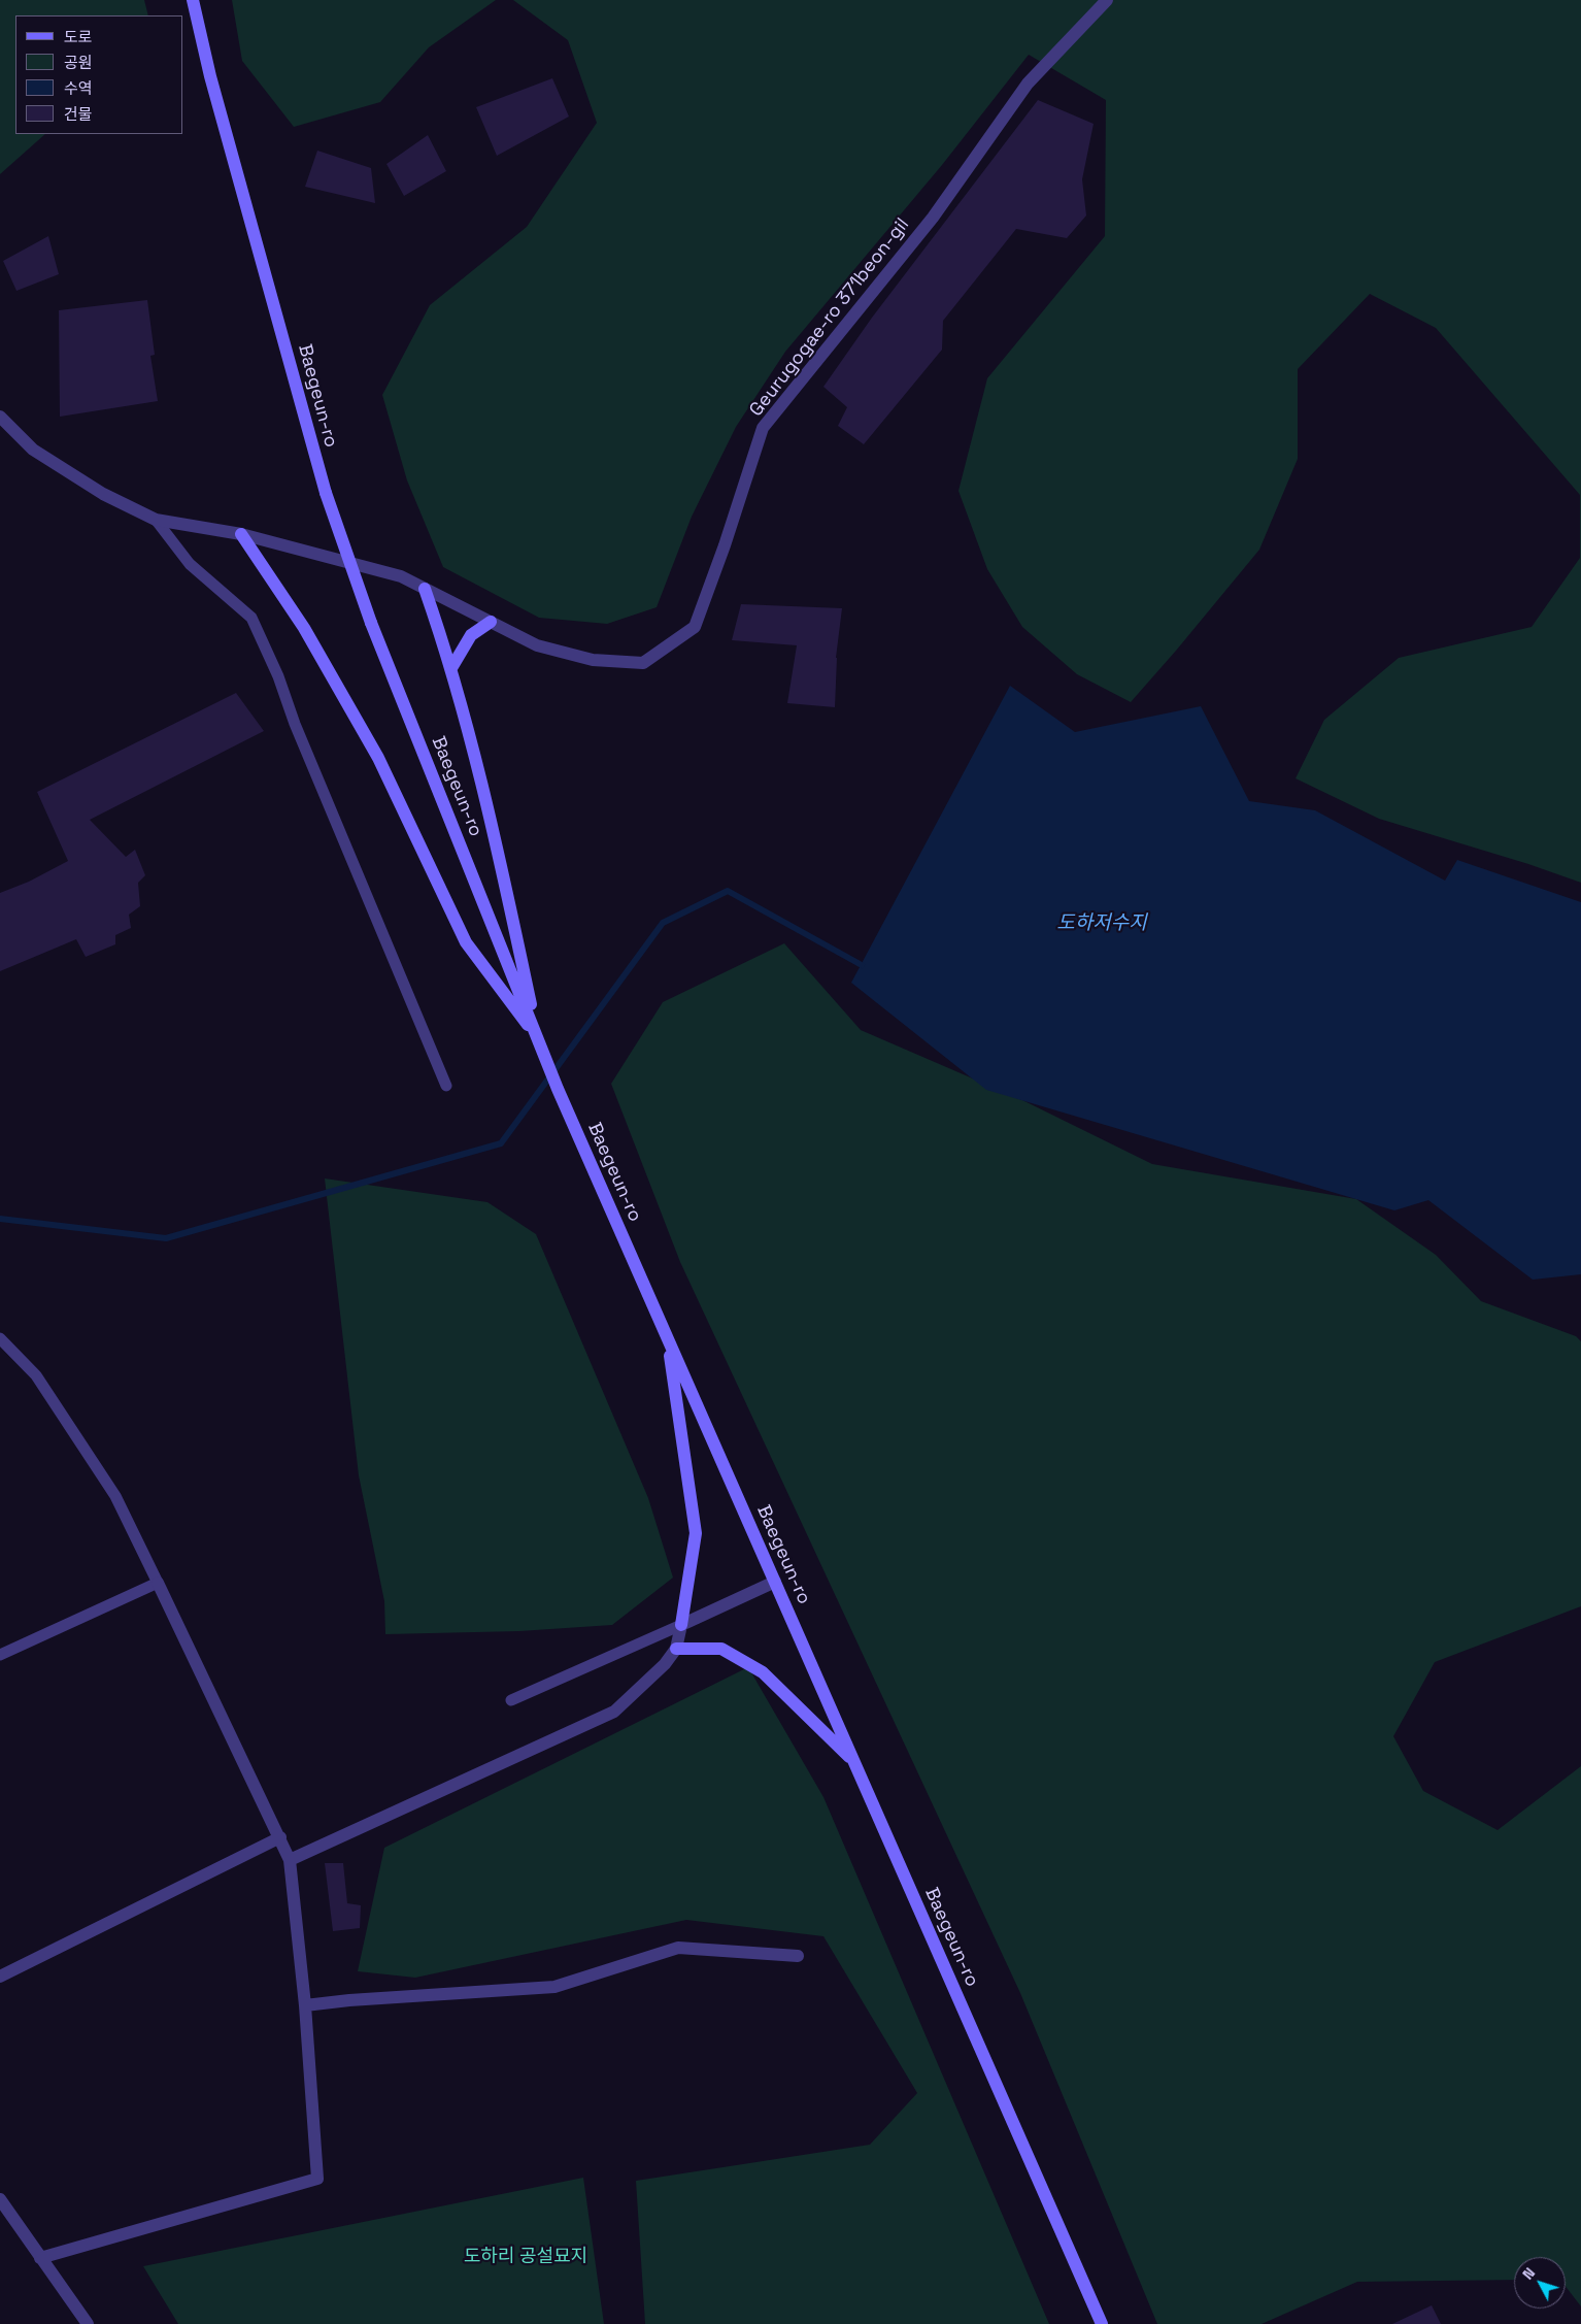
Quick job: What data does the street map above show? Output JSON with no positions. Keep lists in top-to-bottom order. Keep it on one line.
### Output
{"streets":{"main road":["Baegeun-ro"],"street":["Geurugogae-ro 371beon-gil"]},"water":["도하저수지"],"parks":["도하리 공설묘지"],"legend":["도로","공원","수역","건물"],"north":"top left"}
